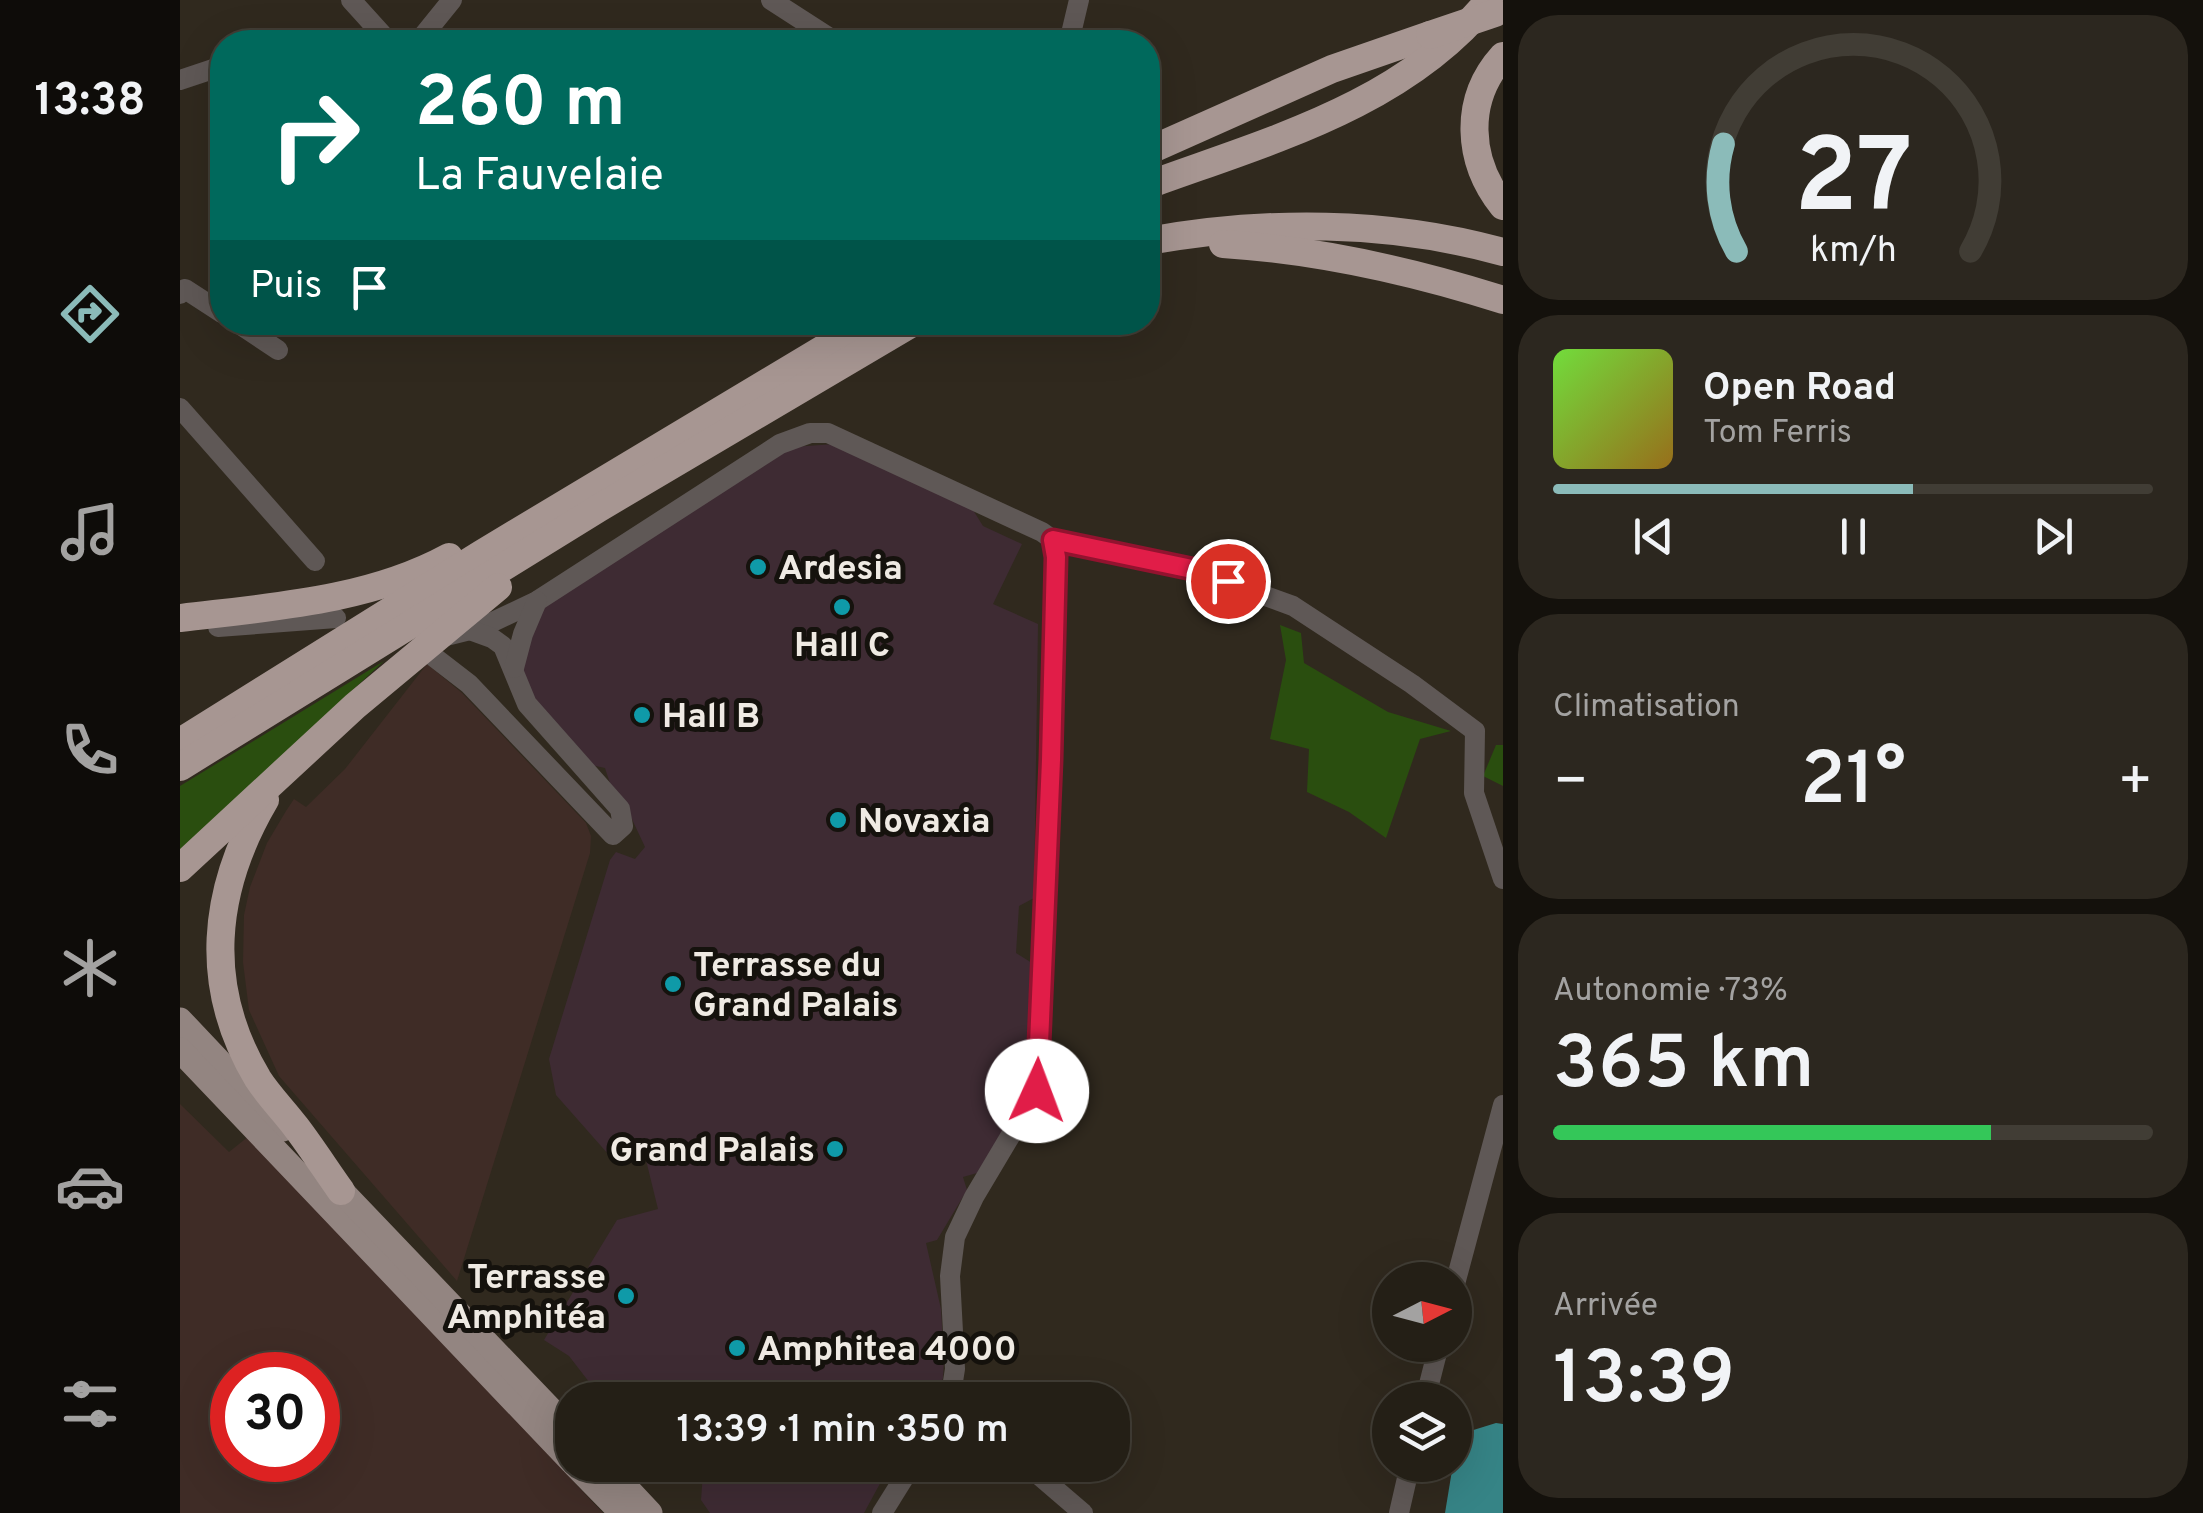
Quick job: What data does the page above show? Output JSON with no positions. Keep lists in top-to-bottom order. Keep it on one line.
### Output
{"places":["Ardesia","Hall C","Hall B","Novaxia","Terrasse du Grand Palais","Grand Palais","Terrasse Amphitéa","Amphitea 4000"],"north":"right","page":{"tabs":"13:38","turn":["260 m","La Fauvelaie"],"then":"Puis","song":["Open Road","Tom Ferris"],"tile":["Climatisation",["Autonomie · 73%","365 km"],["Arrivée","13:39"]],"heat":["−","21°","+"],"limit":"30","trip":"13:39 · 1 min · 350 m","gauge":["27","km/h"]}}
